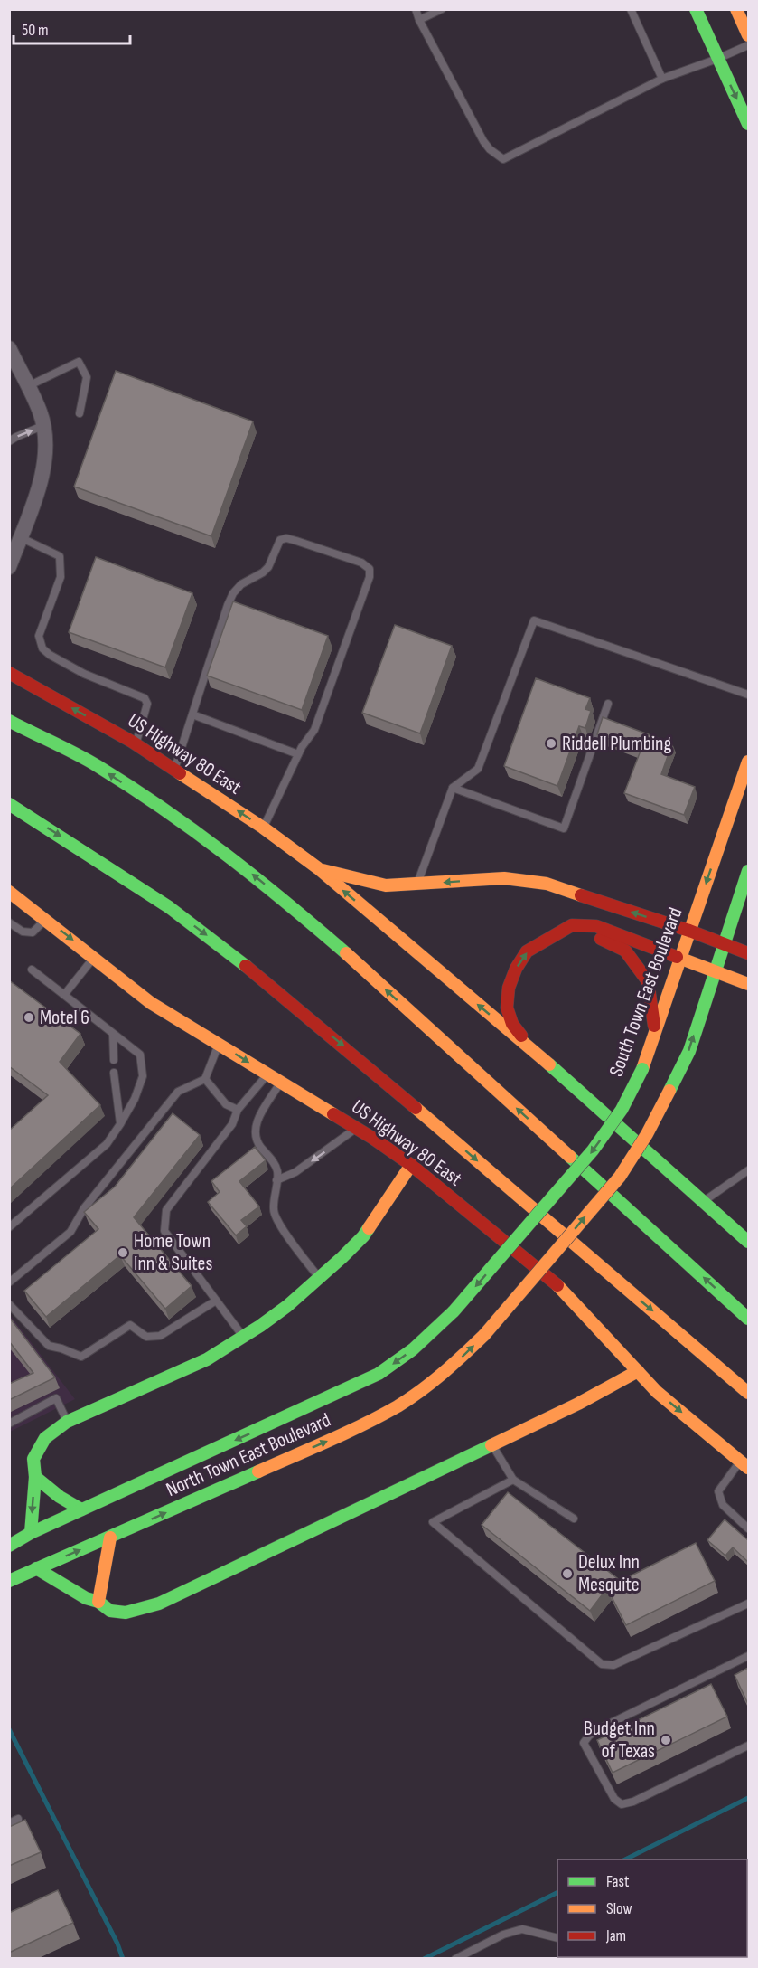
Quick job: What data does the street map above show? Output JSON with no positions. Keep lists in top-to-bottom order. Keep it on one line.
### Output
{"streets":{"main road":["US Highway 80 East","South Town East Boulevard","North Town East Boulevard"]},"crossings":[["South Town East Boulevard","North Town East Boulevard"]],"one_way":["South Town East Boulevard"],"places":["Riddell Plumbing","Motel 6","Home Town Inn & Suites","Delux Inn Mesquite","Budget Inn of Texas"],"legend":["Fast","Slow","Jam"],"scale_bar":"50 m"}
